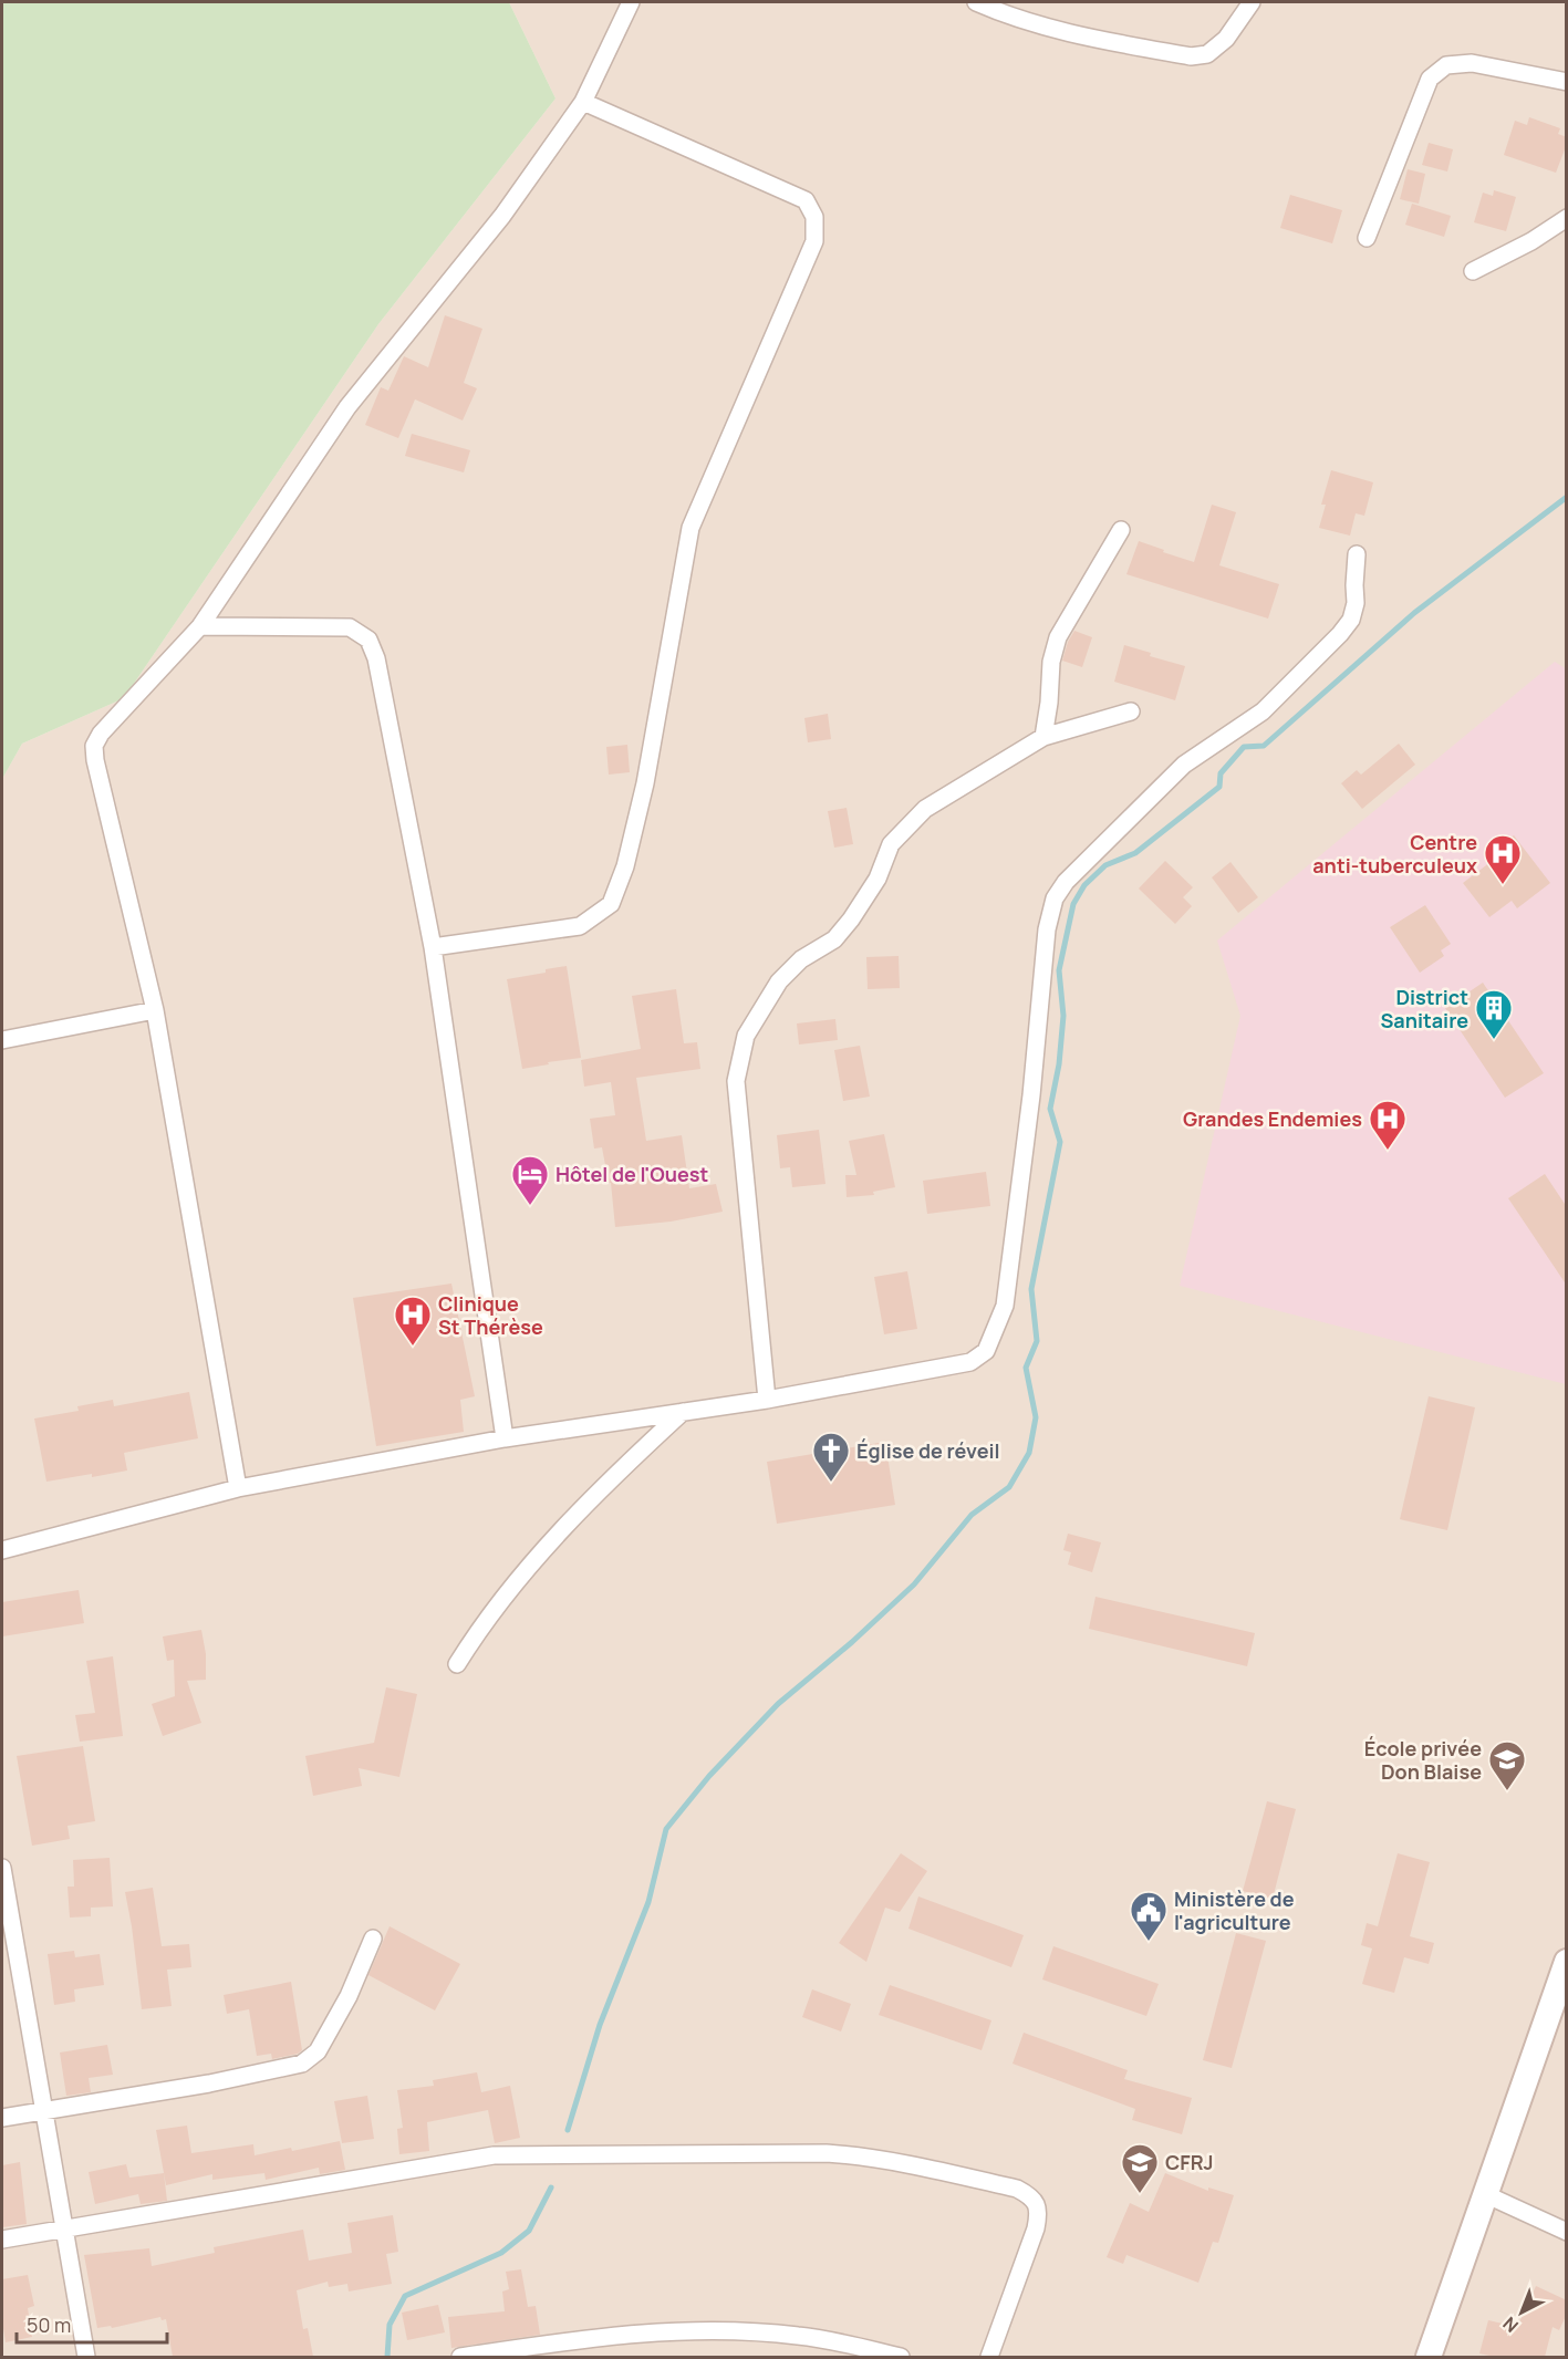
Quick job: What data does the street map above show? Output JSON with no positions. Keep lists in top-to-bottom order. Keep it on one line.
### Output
{"places":{"hospital":["Centre anti-tuberculeux","Grandes Endemies","Clinique St Thérèse"],"building":["District Sanitaire"],"hotel":["Hôtel de l'Ouest"],"church":["Église de réveil"],"school or university":["École privée Don Blaise","CFRJ"],"public building":["Ministère de l'agriculture"]},"scale_bar":"50 m","north":"bottom left"}
